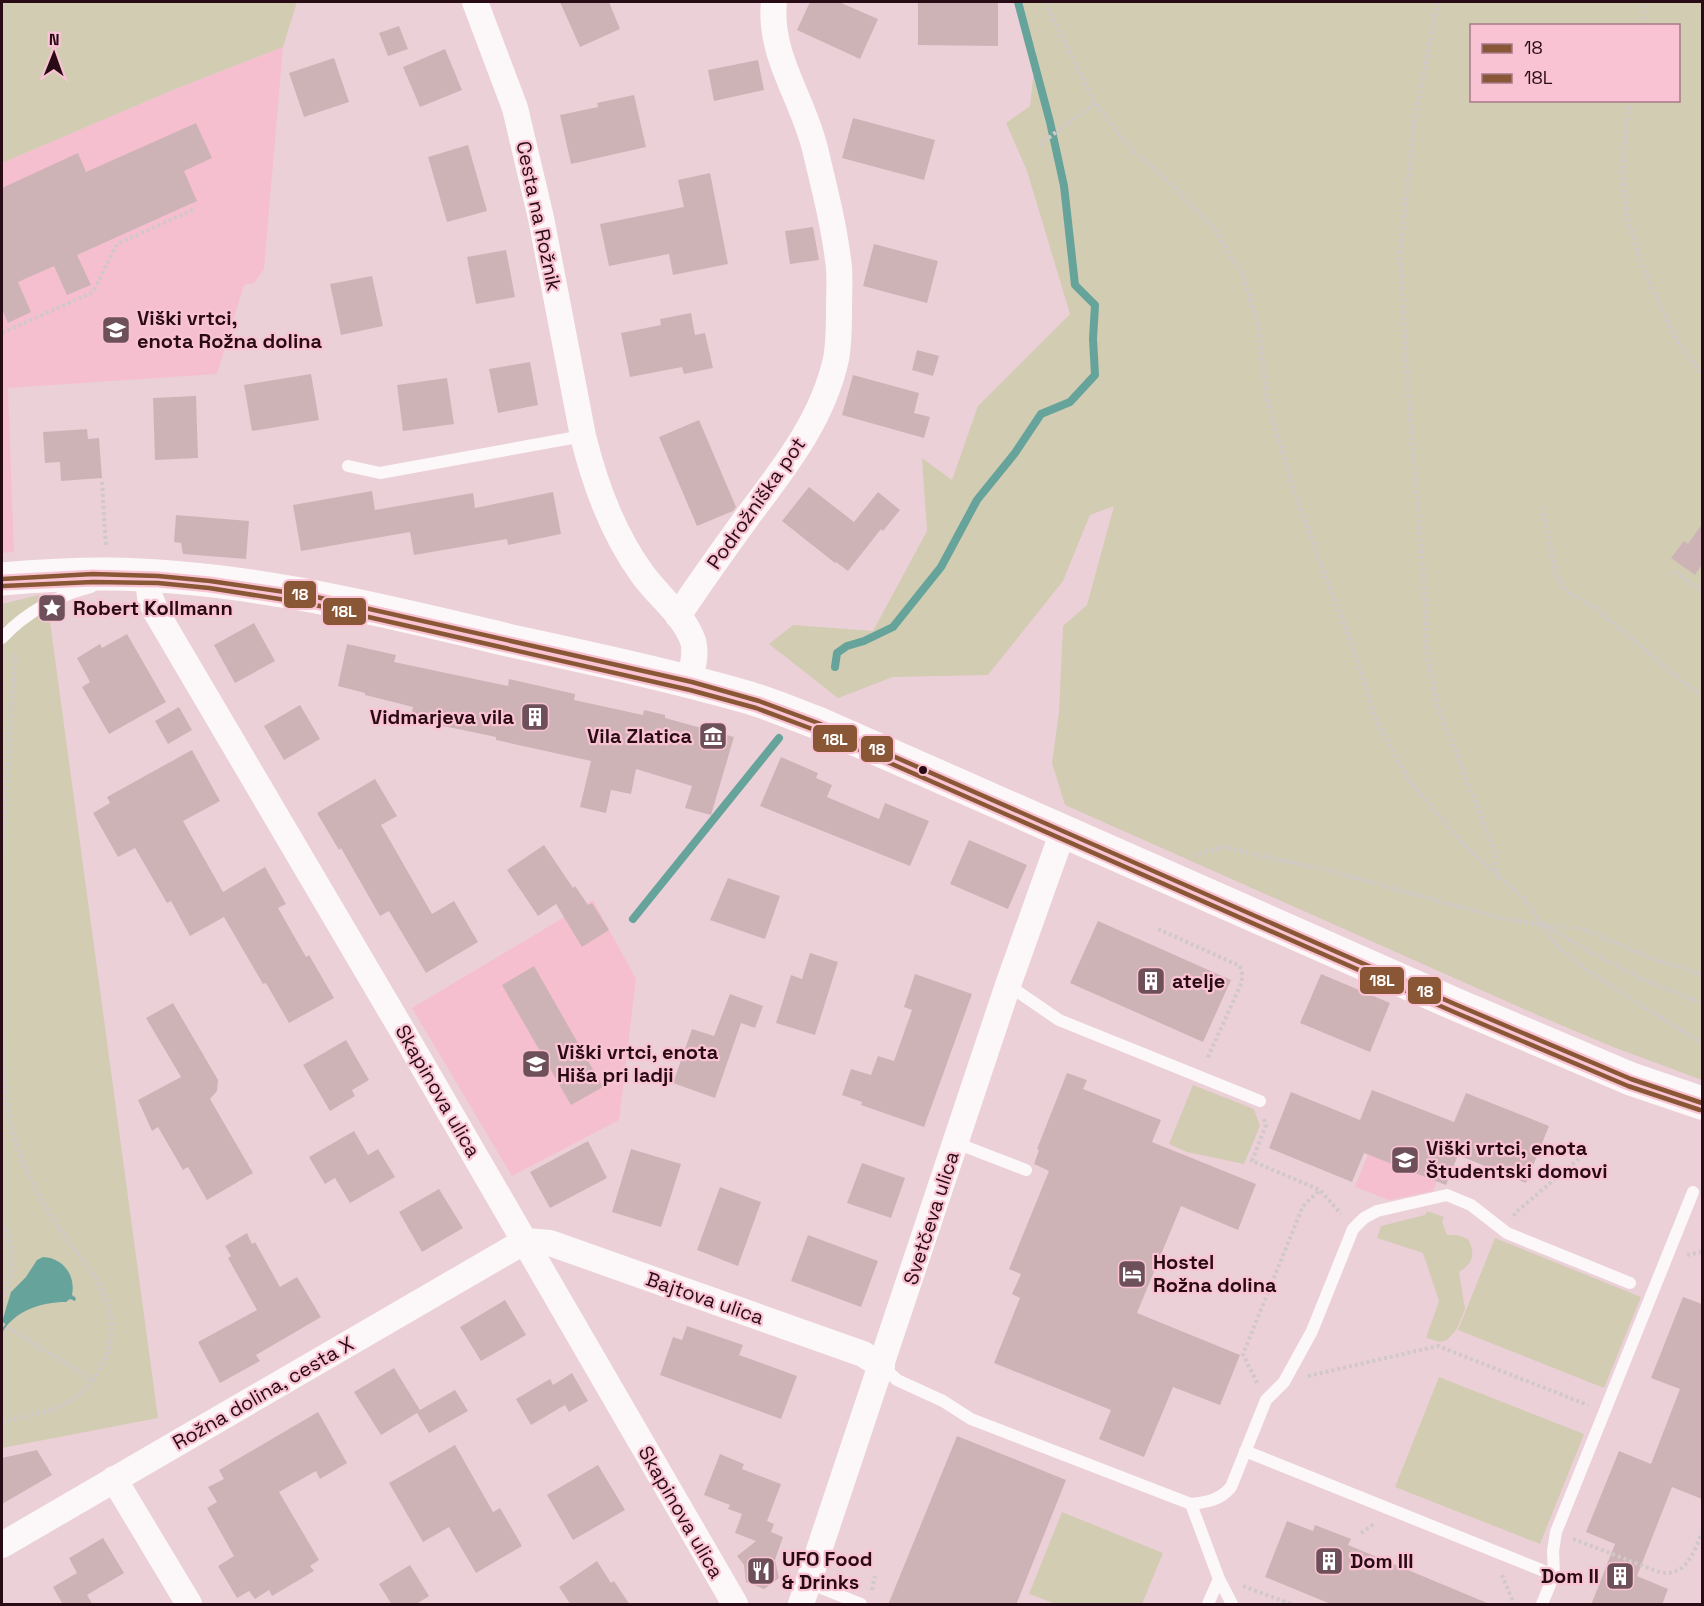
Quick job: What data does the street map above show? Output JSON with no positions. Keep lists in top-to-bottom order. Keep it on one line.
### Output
{"streets":{"street":["Cesta na Rožnik","Podrožniška pot","Skapinova ulica","Svetčeva ulica","Bajtova ulica","Rožna dolina, cesta X"]},"crossings":[["Cesta na Rožnik","Podrožniška pot"],["Skapinova ulica","Bajtova ulica"],["Skapinova ulica","Rožna dolina, cesta X"],["Svetčeva ulica","Bajtova ulica"],["Bajtova ulica","Rožna dolina, cesta X"]],"places":{"school or university":["Viški vrtci, enota Rožna dolina","Viški vrtci, enota Hiša pri ladji","Viški vrtci, enota Študentski domovi"],"place":["Robert Kollmann"],"building":["Vidmarjeva vila","atelje","Dom III","Dom II"],"museum":["Vila Zlatica"],"hotel":["Hostel Rožna dolina"],"restaurant":["UFO Food & Drinks"]},"lines":["transit line 18","transit line 18L"],"legend":["18","18L"],"north":"top"}
